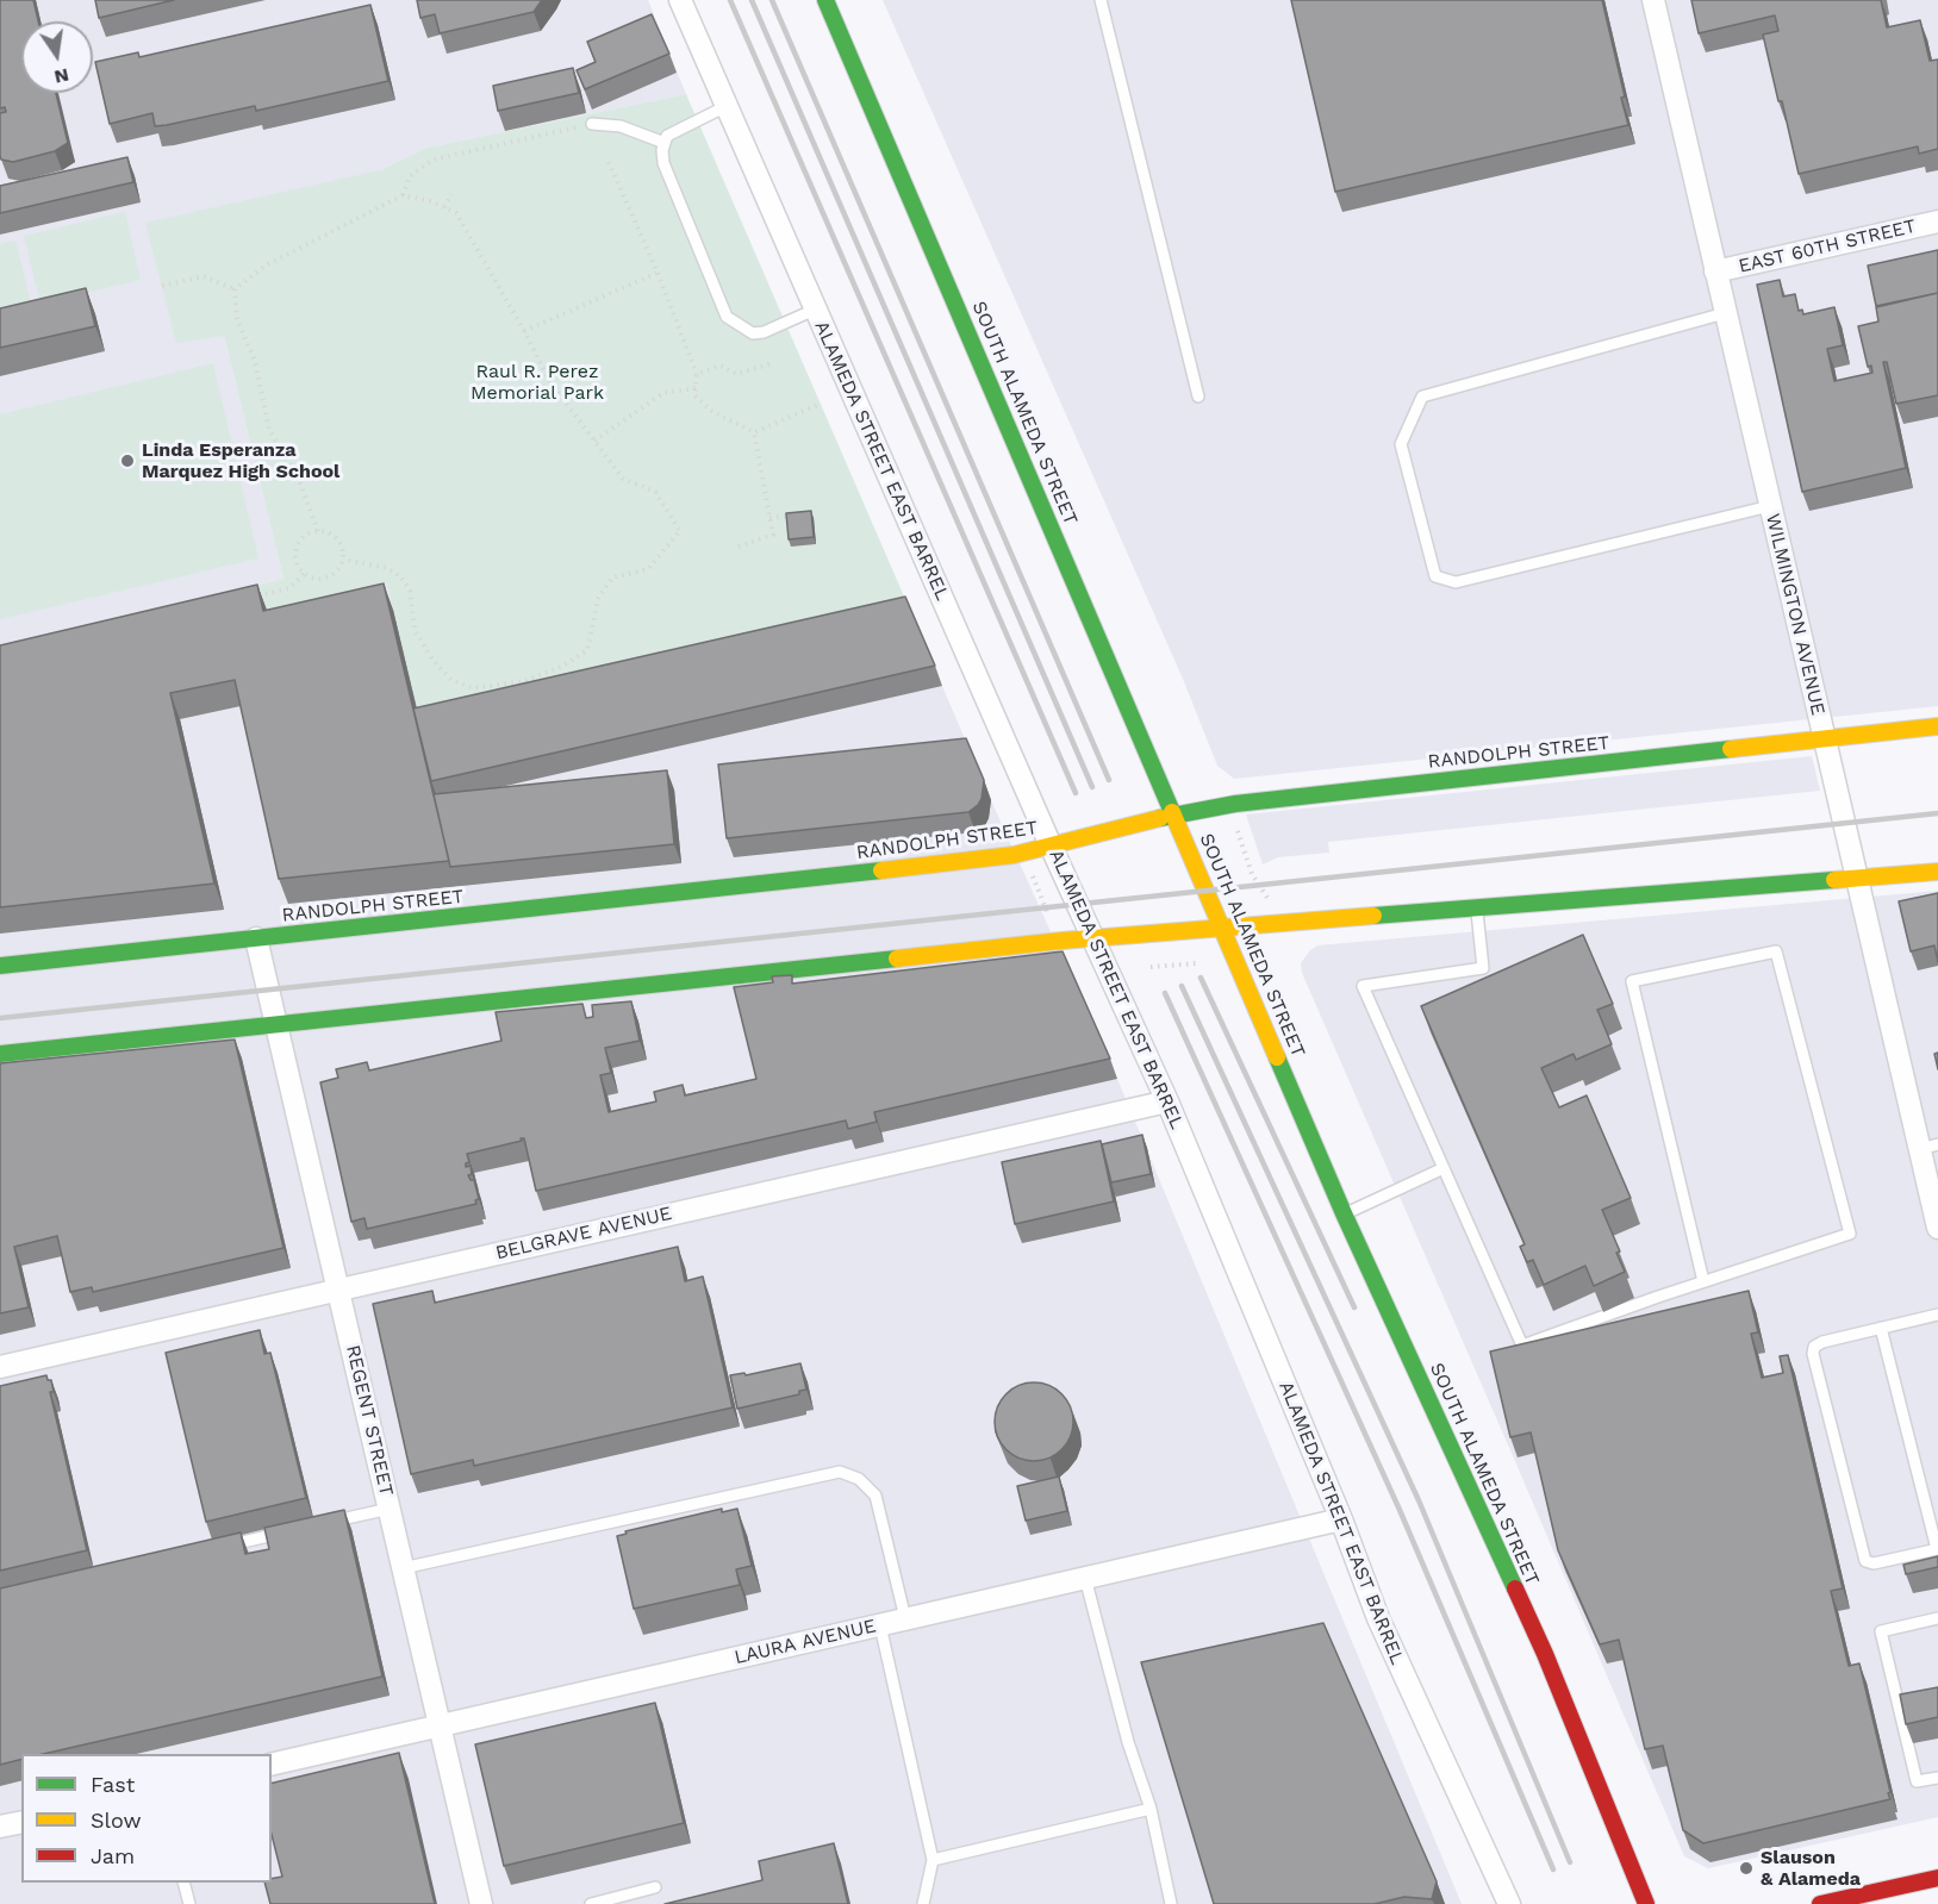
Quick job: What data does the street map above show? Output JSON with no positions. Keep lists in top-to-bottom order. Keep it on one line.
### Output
{"streets":{"street":["EAST 60TH STREET","SOUTH ALAMEDA STREET","ALAMEDA STREET EAST BARREL","WILMINGTON AVENUE","RANDOLPH STREET","BELGRAVE AVENUE","REGENT STREET","LAURA AVENUE"]},"crossings":[["EAST 60TH STREET","WILMINGTON AVENUE"],["SOUTH ALAMEDA STREET","RANDOLPH STREET"],["ALAMEDA STREET EAST BARREL","RANDOLPH STREET"],["ALAMEDA STREET EAST BARREL","BELGRAVE AVENUE"],["ALAMEDA STREET EAST BARREL","LAURA AVENUE"],["WILMINGTON AVENUE","RANDOLPH STREET"],["RANDOLPH STREET","REGENT STREET"],["BELGRAVE AVENUE","REGENT STREET"],["REGENT STREET","LAURA AVENUE"]],"parks":["Raul R. Perez Memorial Park"],"places":["Linda Esperanza Marquez High School","Slauson & Alameda"],"legend":["Fast","Slow","Jam"],"north":"bottom"}
